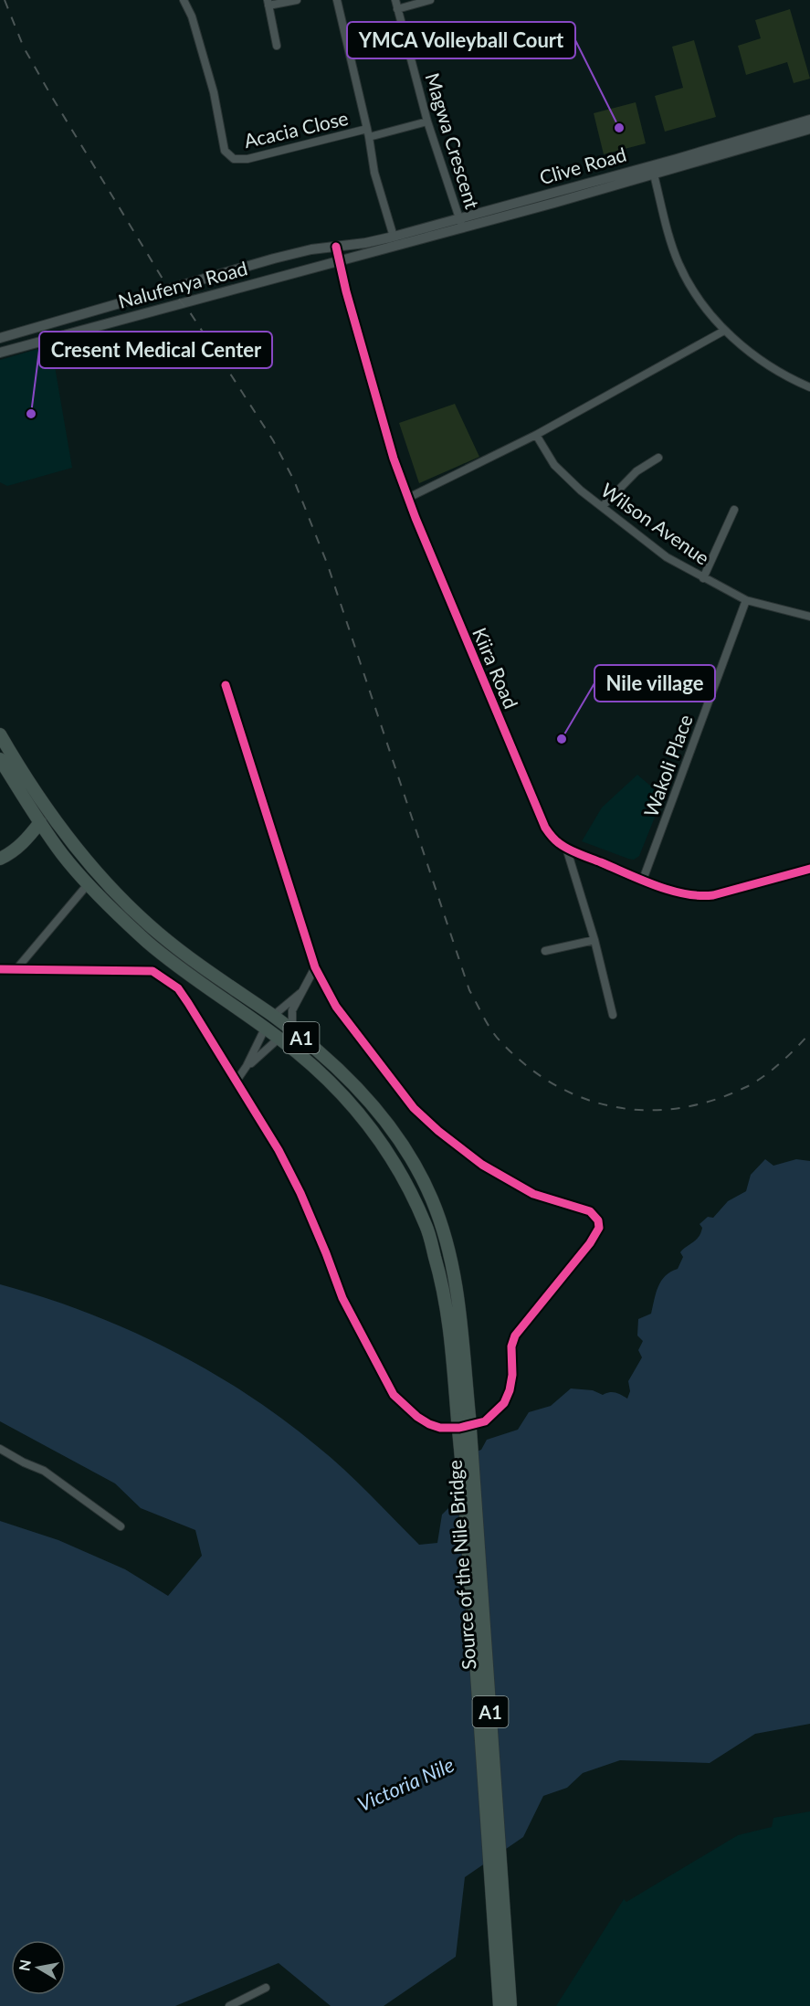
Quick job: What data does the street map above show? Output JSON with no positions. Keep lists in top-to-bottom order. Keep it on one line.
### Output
{"streets":{"highway":["A1","Source of the Nile Bridge"],"street":["Acacia Close","Magwa Crescent","Clive Road","Nalufenya Road","Wilson Avenue","Kiira Road","Wakoli Place"]},"crossings":[["Acacia Close","Magwa Crescent"],["Magwa Crescent","Clive Road"],["Clive Road","Nalufenya Road"],["Nalufenya Road","Kiira Road"],["Wilson Avenue","Wakoli Place"],["Kiira Road","Wakoli Place"],["A1","Source of the Nile Bridge"]],"water":["Victoria Nile"],"places":["YMCA Volleyball Court","Cresent Medical Center","Nile village"],"north":"left"}
